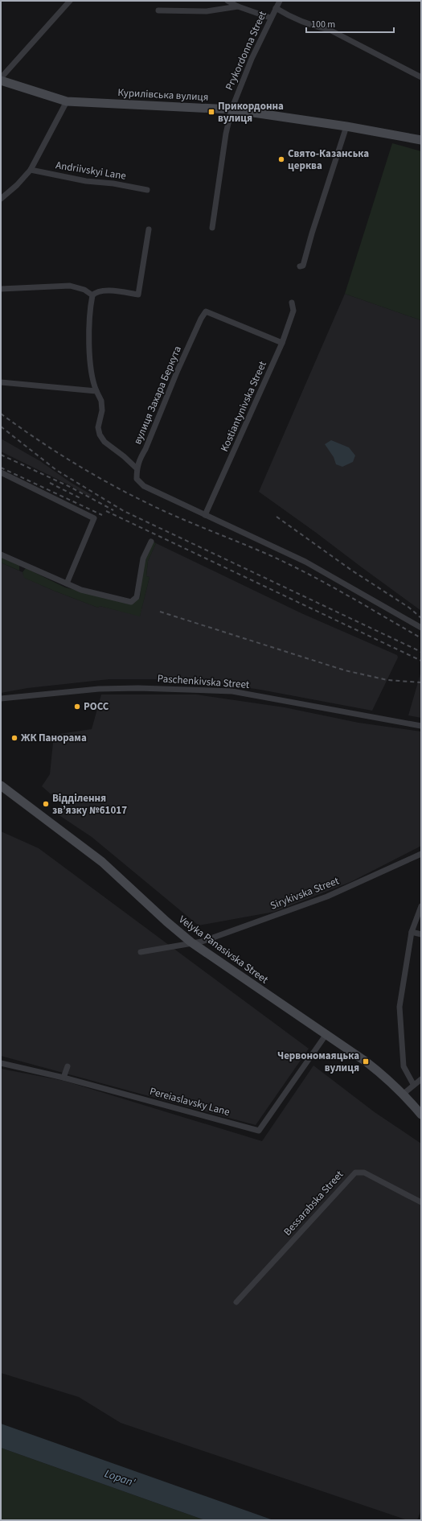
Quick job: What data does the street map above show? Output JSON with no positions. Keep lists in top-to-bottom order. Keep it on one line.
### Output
{"streets":{"street":["Prykordonna Street","Курилівська вулиця","Andriivskyi Lane","вулиця Захара Беркута","Kostiantynivska Street","Paschenkivska Street","Sirykivska Street","Velyka Panasivska Street","Pereiaslavsky Lane","Bessarabska Street"]},"crossings":[["Prykordonna Street","Курилівська вулиця"],["вулиця Захара Беркута","Kostiantynivska Street"],["Sirykivska Street","Velyka Panasivska Street"],["Velyka Panasivska Street","Pereiaslavsky Lane"]],"water":["Lopan'"],"places":{"transit":["Прикордонна вулиця","Червономаяцька вулиця"],"other":["Свято-Казанська церква","РОСС","ЖК Панорама","Відділення зв’язку №61017"]},"scale_bar":"100 m"}
